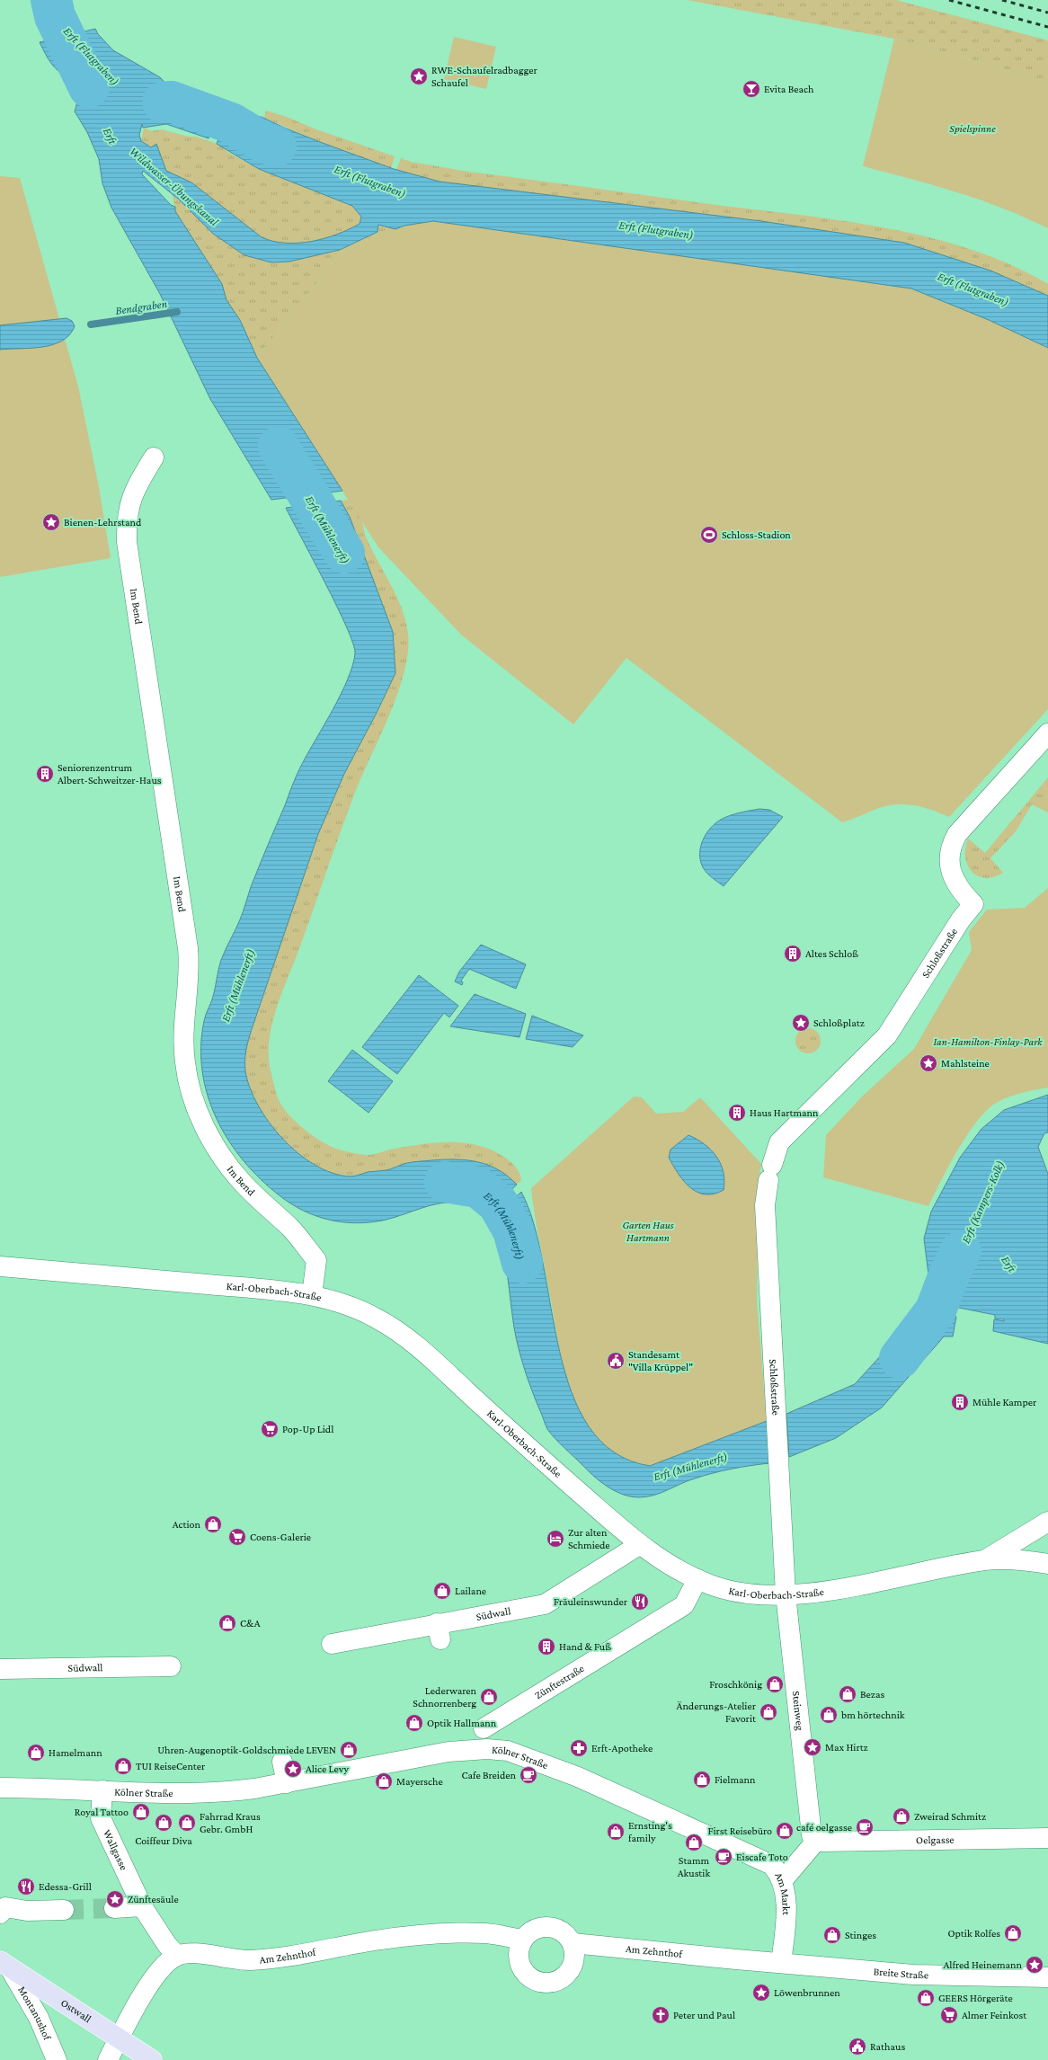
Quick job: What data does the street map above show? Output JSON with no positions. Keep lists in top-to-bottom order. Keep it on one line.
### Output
{"streets":{"main road":["Ostwall"],"street":["Im Bend","Schloßstraße","Karl-Oberbach-Straße","Südwall","Zünftestraße","Steinweg","Kölner Straße","Oelgasse","Wallgasse","Am Markt","Am Zehnthof","Breite Straße","Montanushof"]},"crossings":[["Im Bend","Karl-Oberbach-Straße"],["Schloßstraße","Karl-Oberbach-Straße"],["Schloßstraße","Steinweg"],["Karl-Oberbach-Straße","Südwall"],["Karl-Oberbach-Straße","Zünftestraße"],["Karl-Oberbach-Straße","Steinweg"],["Steinweg","Oelgasse"],["Kölner Straße","Wallgasse"],["Kölner Straße","Am Markt"],["Wallgasse","Am Zehnthof"],["Am Markt","Am Zehnthof"],["Am Markt","Breite Straße"],["Am Zehnthof","Breite Straße"],["Ostwall","Montanushof"]],"water":["Erft (Flutgraben)","Erft","Wildwasser-Übungskanal","Bendgraben","Erft (Mühlenerft)","Erft (Kampers-Kolk)"],"parks":["Spielspinne","Ian-Hamilton-Finlay-Park","Garten Haus Hartmann"],"places":{"place":["RWE-Schaufelradbagger Schaufel","Bienen-Lehrstand","Schloßplatz","Mahlsteine","Max Hirtz","Alice Levy","Zünftesäule","Alfred Heinemann","Löwenbrunnen"],"bar":["Evita Beach"],"sports":["Schloss-Stadion"],"building":["Seniorenzentrum Albert-Schweitzer-Haus","Altes Schloß","Haus Hartmann","Mühle Kamper","Hand & Fuß"],"public building":["Standesamt \"Villa Krüppel\"","Rathaus"],"supermarket":["Pop-Up Lidl","Coens-Galerie","Almer Feinkost"],"shop":["Action","Lailane","C&A","Froschkönig","Bezas","Lederwaren Schnorrenberg","Änderungs-Atelier Favorit","bm hörtechnik","Optik Hallmann","Uhren-Augenoptik-Goldschmiede LEVEN","Hamelmann","TUI ReiseCenter","Fielmann","Mayersche","Royal Tattoo","Zweirad Schmitz","Coiffeur Diva","Fahrrad Kraus Gebr. GmbH","First Reisebüro","Ernsting's family","Stamm Akustik","Optik Rolfes","Stinges","GEERS Hörgeräte"],"hotel":["Zur alten Schmiede"],"restaurant":["Fräuleinswunder","Edessa-Grill"],"pharmacy":["Erft-Apotheke"],"cafe":["Cafe Breiden","café oelgasse","Eiscafe Toto"],"church":["Peter und Paul"]}}
